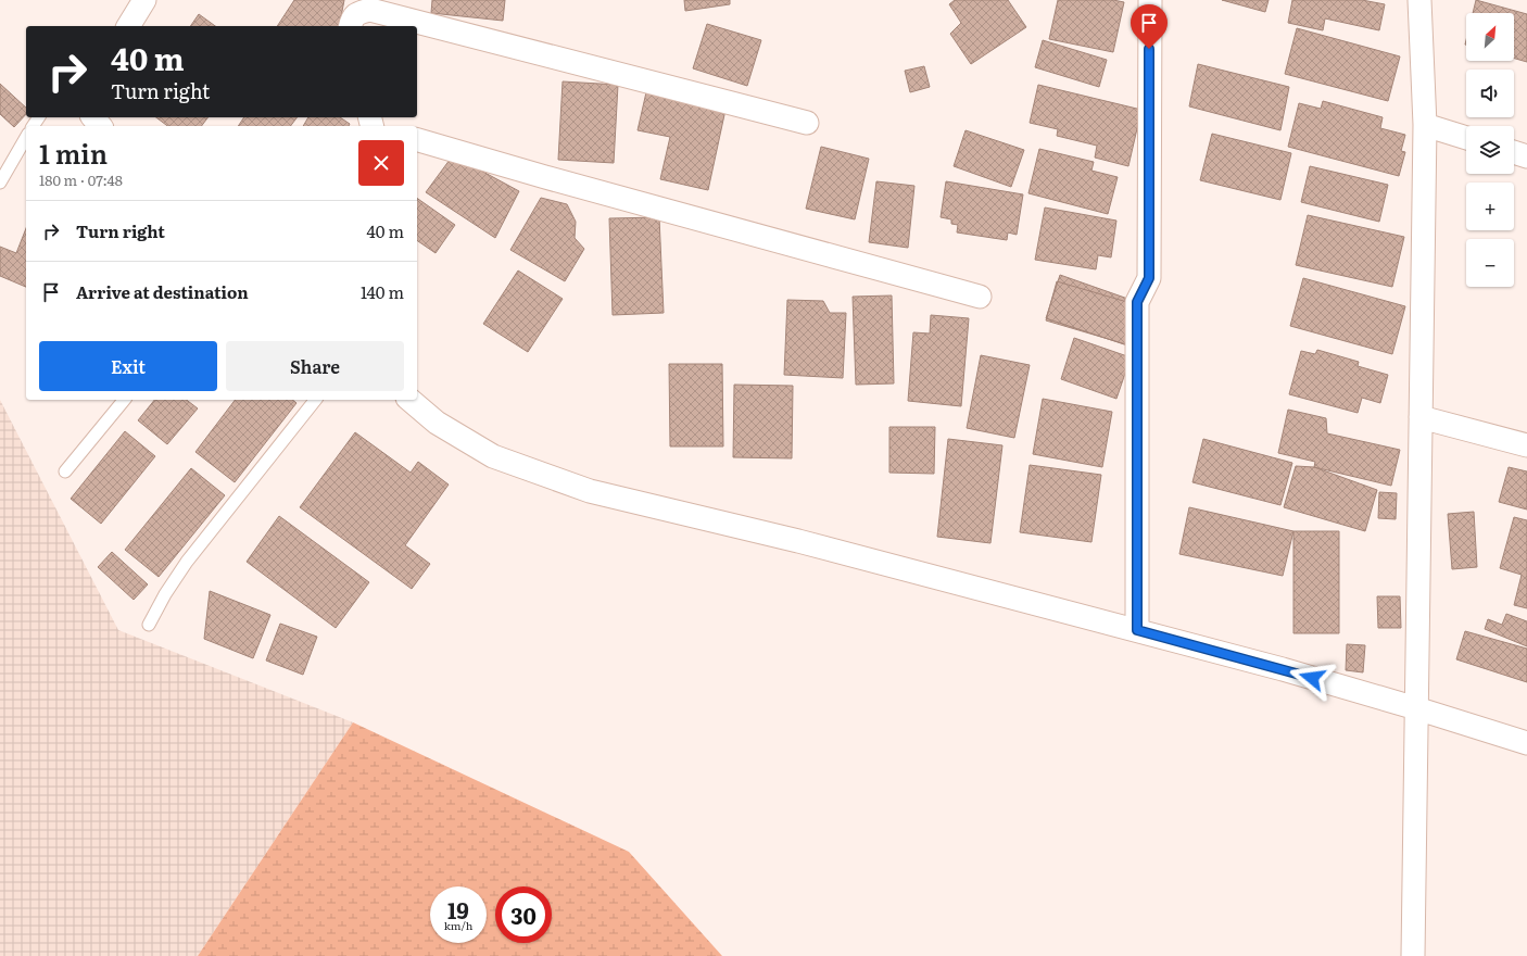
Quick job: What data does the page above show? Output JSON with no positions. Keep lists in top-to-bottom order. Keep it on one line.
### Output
{"north":"top right","page":{"map_buttons":["+","−"],"turn":["40 m","Turn right"],"heading":["1 min","180 m · 07:48"],"list":[{"name":"Turn right","value":"40 m"},{"name":"Arrive at destination","value":"140 m"}],"buttons":["Exit","Share"],"speed":"19 km/h","limit":"30"}}
